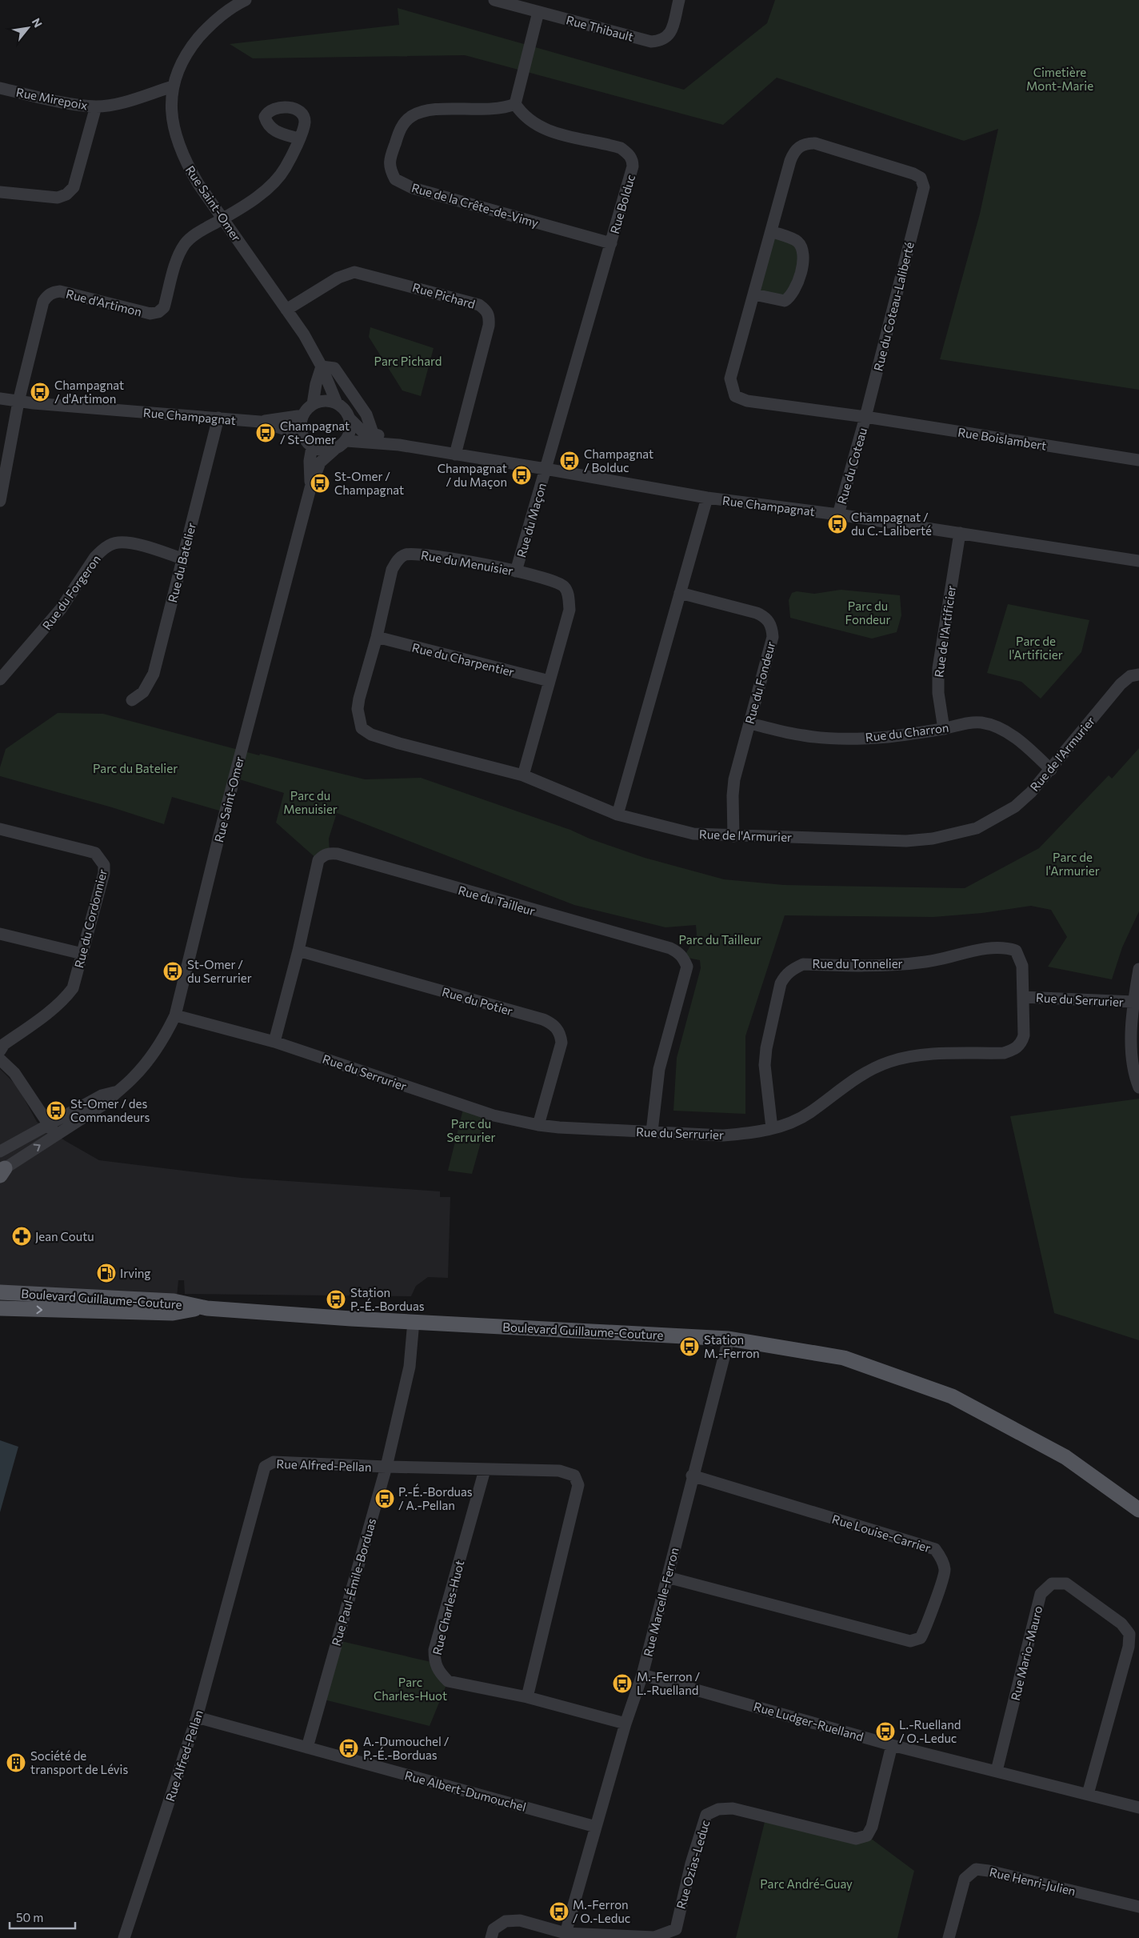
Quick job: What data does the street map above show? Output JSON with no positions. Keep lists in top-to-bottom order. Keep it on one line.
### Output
{"streets":{"main road":["Boulevard Guillaume-Couture"],"street":["Rue Thibault","Rue Mirepoix","Rue Saint-Omer","Rue Bolduc","Rue de la Crête-de-Vimy","Rue Pichard","Rue d'Artimon","Rue du Coteau-Laliberté","Rue Champagnat","Rue Boislambert","Rue du Coteau","Rue du Maçon","Rue du Batelier","Rue du Menuisier","Rue du Forgeron","Rue de l'Artificier","Rue du Charpentier","Rue du Fondeur","Rue du Charron","Rue de l'Armurier","Rue du Tailleur","Rue du Cordonnier","Rue du Tonnelier","Rue du Serrurier","Rue du Potier","Rue Alfred-Pellan","Rue Louise-Carrier","Rue Paul-Émile-Borduas","Rue Marcelle-Ferron","Rue Charles-Huot","Rue Mario-Mauro","Rue Ludger-Ruelland","Rue Albert-Dumouchel","Rue Ozias-Leduc","Rue Henri-Julien"]},"crossings":[["Rue Mirepoix","Rue Saint-Omer"],["Rue Saint-Omer","Rue Pichard"],["Rue Saint-Omer","Rue d'Artimon"],["Rue Saint-Omer","Rue Champagnat"],["Rue Saint-Omer","Rue du Serrurier"],["Rue Bolduc","Rue de la Crête-de-Vimy"],["Rue Bolduc","Rue Champagnat"],["Rue Bolduc","Rue du Maçon"],["Rue Pichard","Rue Champagnat"],["Rue d'Artimon","Rue Champagnat"],["Rue du Coteau-Laliberté","Rue Boislambert"],["Rue du Coteau-Laliberté","Rue du Coteau"],["Rue Champagnat","Rue du Coteau"],["Rue Champagnat","Rue du Maçon"],["Rue Champagnat","Rue du Batelier"],["Rue Champagnat","Rue de l'Artificier"],["Rue Boislambert","Rue du Coteau"],["Rue du Maçon","Rue du Menuisier"],["Rue du Batelier","Rue du Forgeron"],["Rue du Menuisier","Rue du Charpentier"],["Rue du Menuisier","Rue de l'Armurier"],["Rue de l'Artificier","Rue du Charron"],["Rue du Fondeur","Rue du Charron"],["Rue du Fondeur","Rue de l'Armurier"],["Rue du Charron","Rue de l'Armurier"],["Rue du Tailleur","Rue du Serrurier"],["Rue du Tailleur","Rue du Potier"],["Rue du Tonnelier","Rue du Serrurier"],["Rue du Serrurier","Rue du Potier"],["Boulevard Guillaume-Couture","Rue Paul-Émile-Borduas"],["Boulevard Guillaume-Couture","Rue Marcelle-Ferron"],["Rue Alfred-Pellan","Rue Paul-Émile-Borduas"],["Rue Alfred-Pellan","Rue Charles-Huot"],["Rue Alfred-Pellan","Rue Albert-Dumouchel"],["Rue Louise-Carrier","Rue Marcelle-Ferron"],["Rue Paul-Émile-Borduas","Rue Albert-Dumouchel"],["Rue Marcelle-Ferron","Rue Charles-Huot"],["Rue Marcelle-Ferron","Rue Ludger-Ruelland"],["Rue Marcelle-Ferron","Rue Albert-Dumouchel"],["Rue Marcelle-Ferron","Rue Ozias-Leduc"],["Rue Mario-Mauro","Rue Ludger-Ruelland"],["Rue Ludger-Ruelland","Rue Ozias-Leduc"]],"parks":["Cimetière Mont-Marie","Parc Pichard","Parc du Fondeur","Parc de l'Artificier","Parc du Batelier","Parc du Menuisier","Parc de l'Armurier","Parc du Tailleur","Parc du Serrurier","Parc Charles-Huot","Parc André-Guay"],"places":{"bus stop":["Champagnat / d'Artimon","Champagnat / St-Omer","Champagnat / Bolduc","Champagnat / du Maçon","St-Omer / Champagnat","Champagnat / du C.-Laliberté","St-Omer / du Serrurier","St-Omer / des Commandeurs","Station P.-É.-Borduas","Station M.-Ferron","P.-É.-Borduas / A.-Pellan","M.-Ferron / L.-Ruelland","L.-Ruelland / O.-Leduc","A.-Dumouchel / P.-É.-Borduas","M.-Ferron / O.-Leduc"],"pharmacy":["Jean Coutu"],"fuel station":["Irving"],"building":["Société de transport de Lévis"]},"scale_bar":"50 m","north":"top right"}
